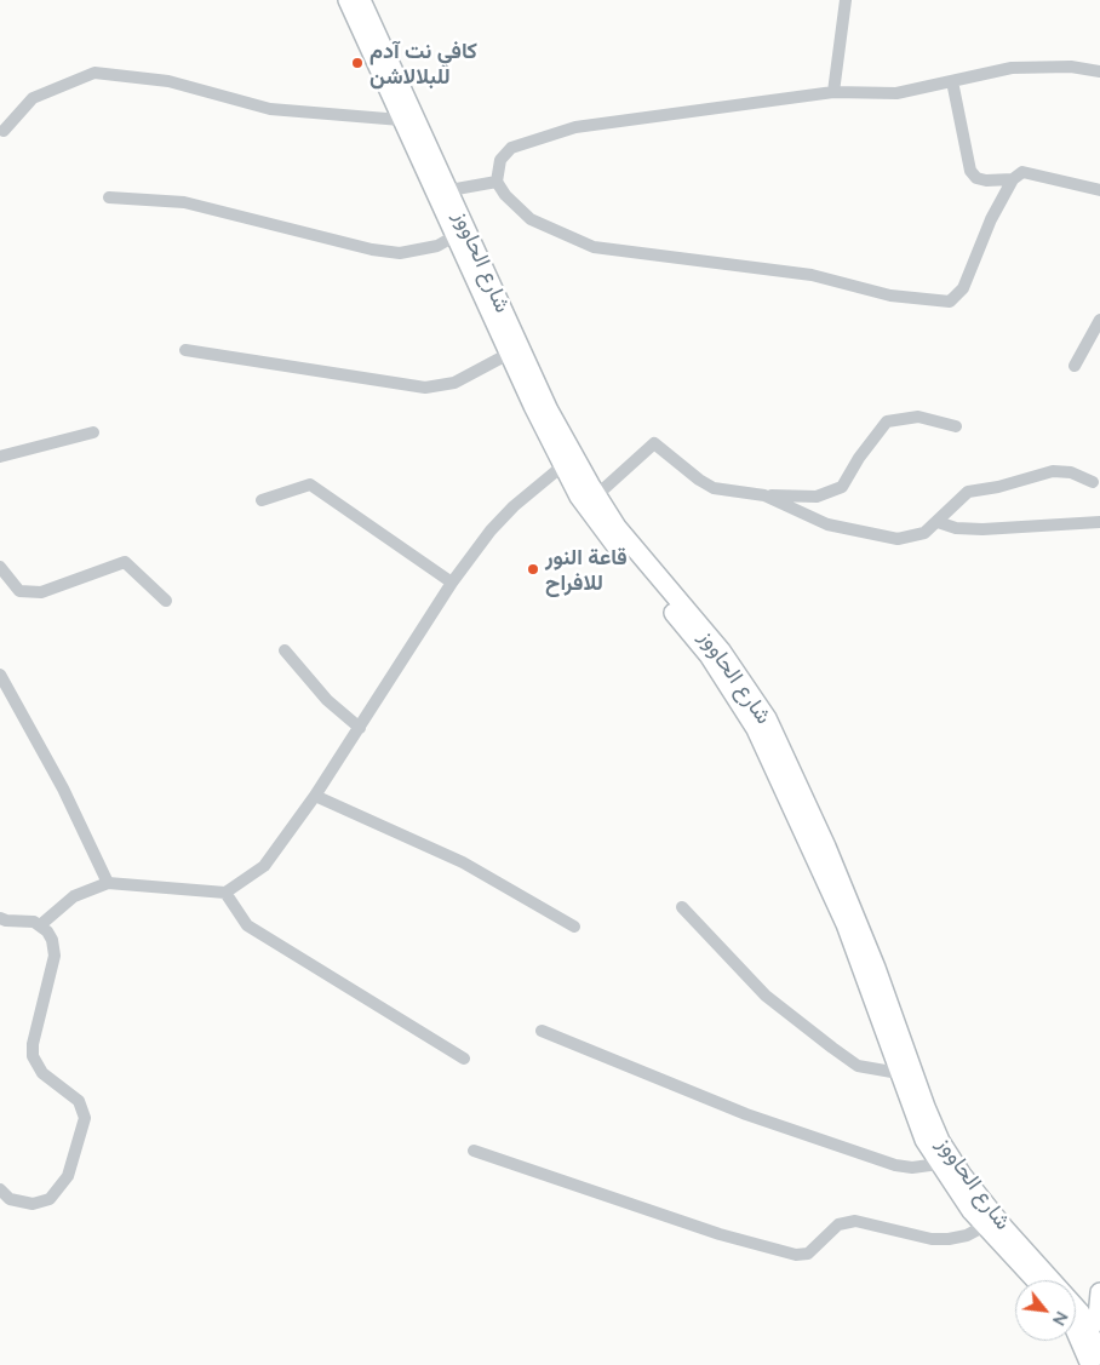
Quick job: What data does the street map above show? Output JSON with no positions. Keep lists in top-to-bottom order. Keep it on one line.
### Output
{"streets":{"main road":["شارع الحاووز"]},"places":["كافي نت آدم للبلالاشن","قاعة النور للافراح"],"north":"bottom right"}
